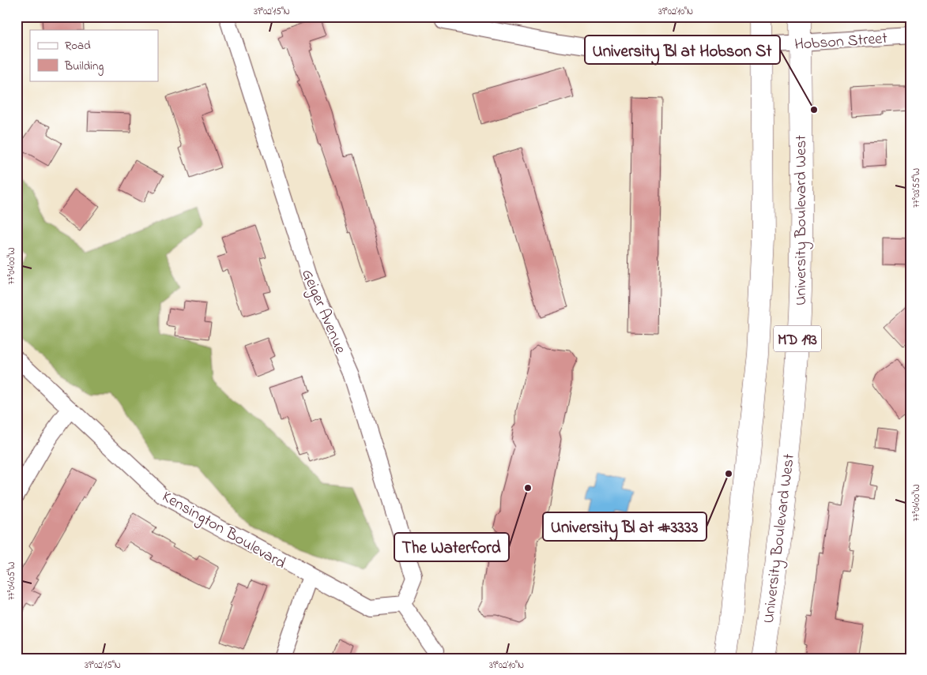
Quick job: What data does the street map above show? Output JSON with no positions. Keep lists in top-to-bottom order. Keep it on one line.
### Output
{"streets":{"main road":["University Boulevard West","MD 193"],"street":["Hobson Street","Geiger Avenue","Kensington Boulevard"]},"crossings":[["Hobson Street","University Boulevard West"],["Hobson Street","MD 193"],["Geiger Avenue","Kensington Boulevard"]],"places":["University Bl at Hobson St","University Bl at #3333","The Waterford"],"legend":["Road","Building"],"coordinates":["39°02'15\"N","39°02'10\"N","77°03'55\"W","77°04'00\"W","77°04'05\"W"]}
